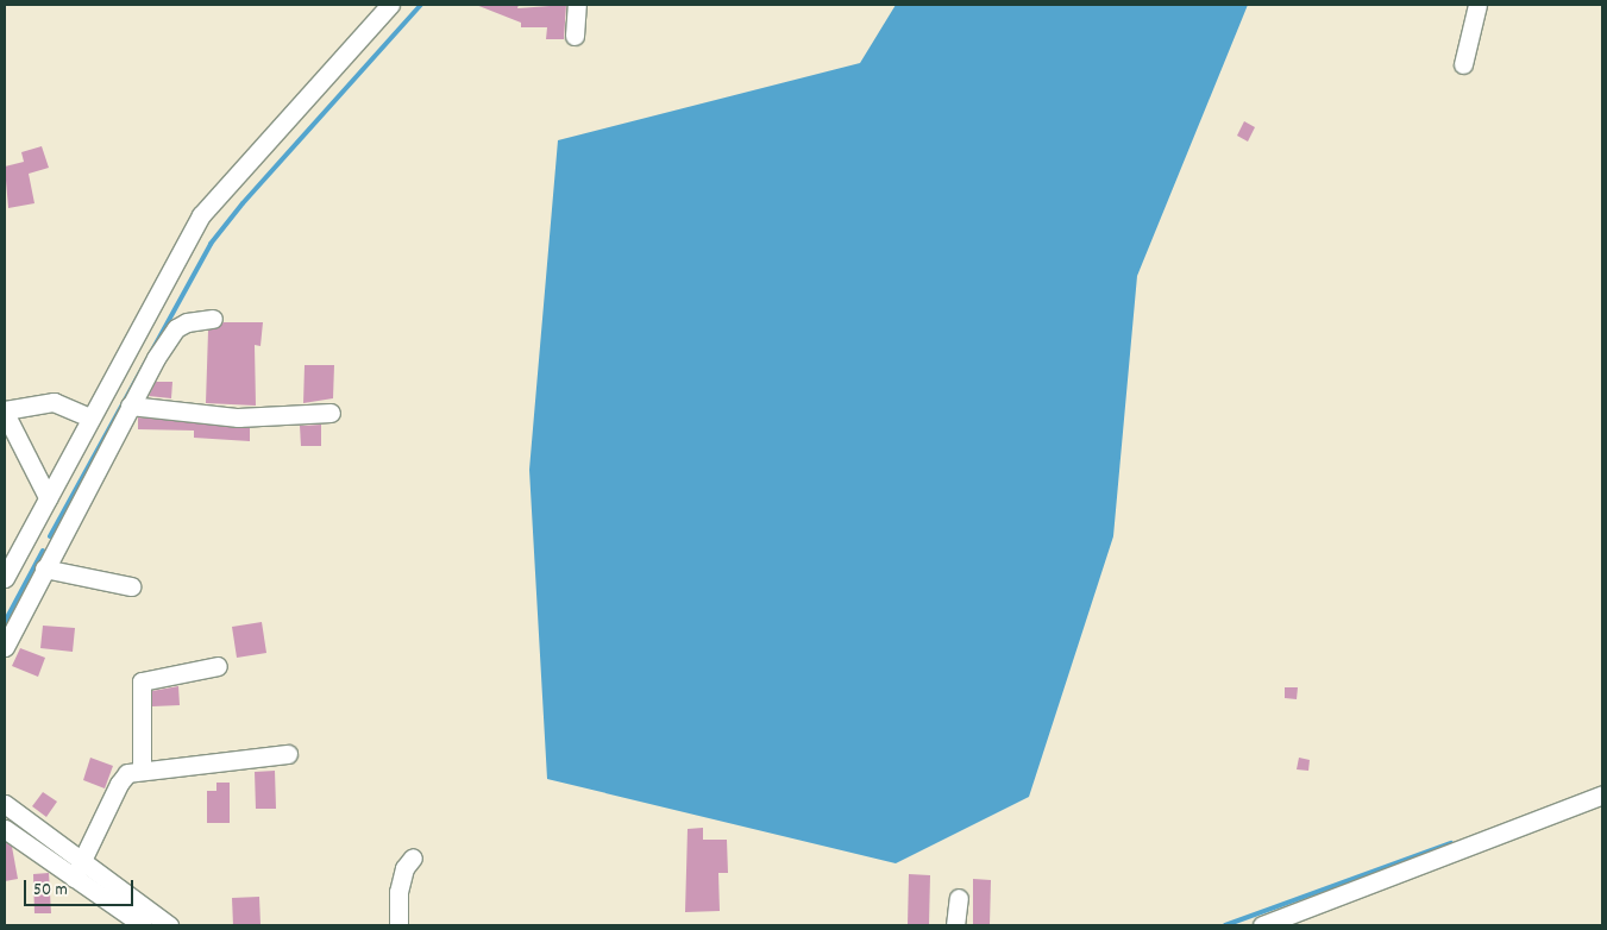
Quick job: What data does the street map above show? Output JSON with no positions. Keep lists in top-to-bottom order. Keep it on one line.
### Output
{"scale_bar":"50 m"}
